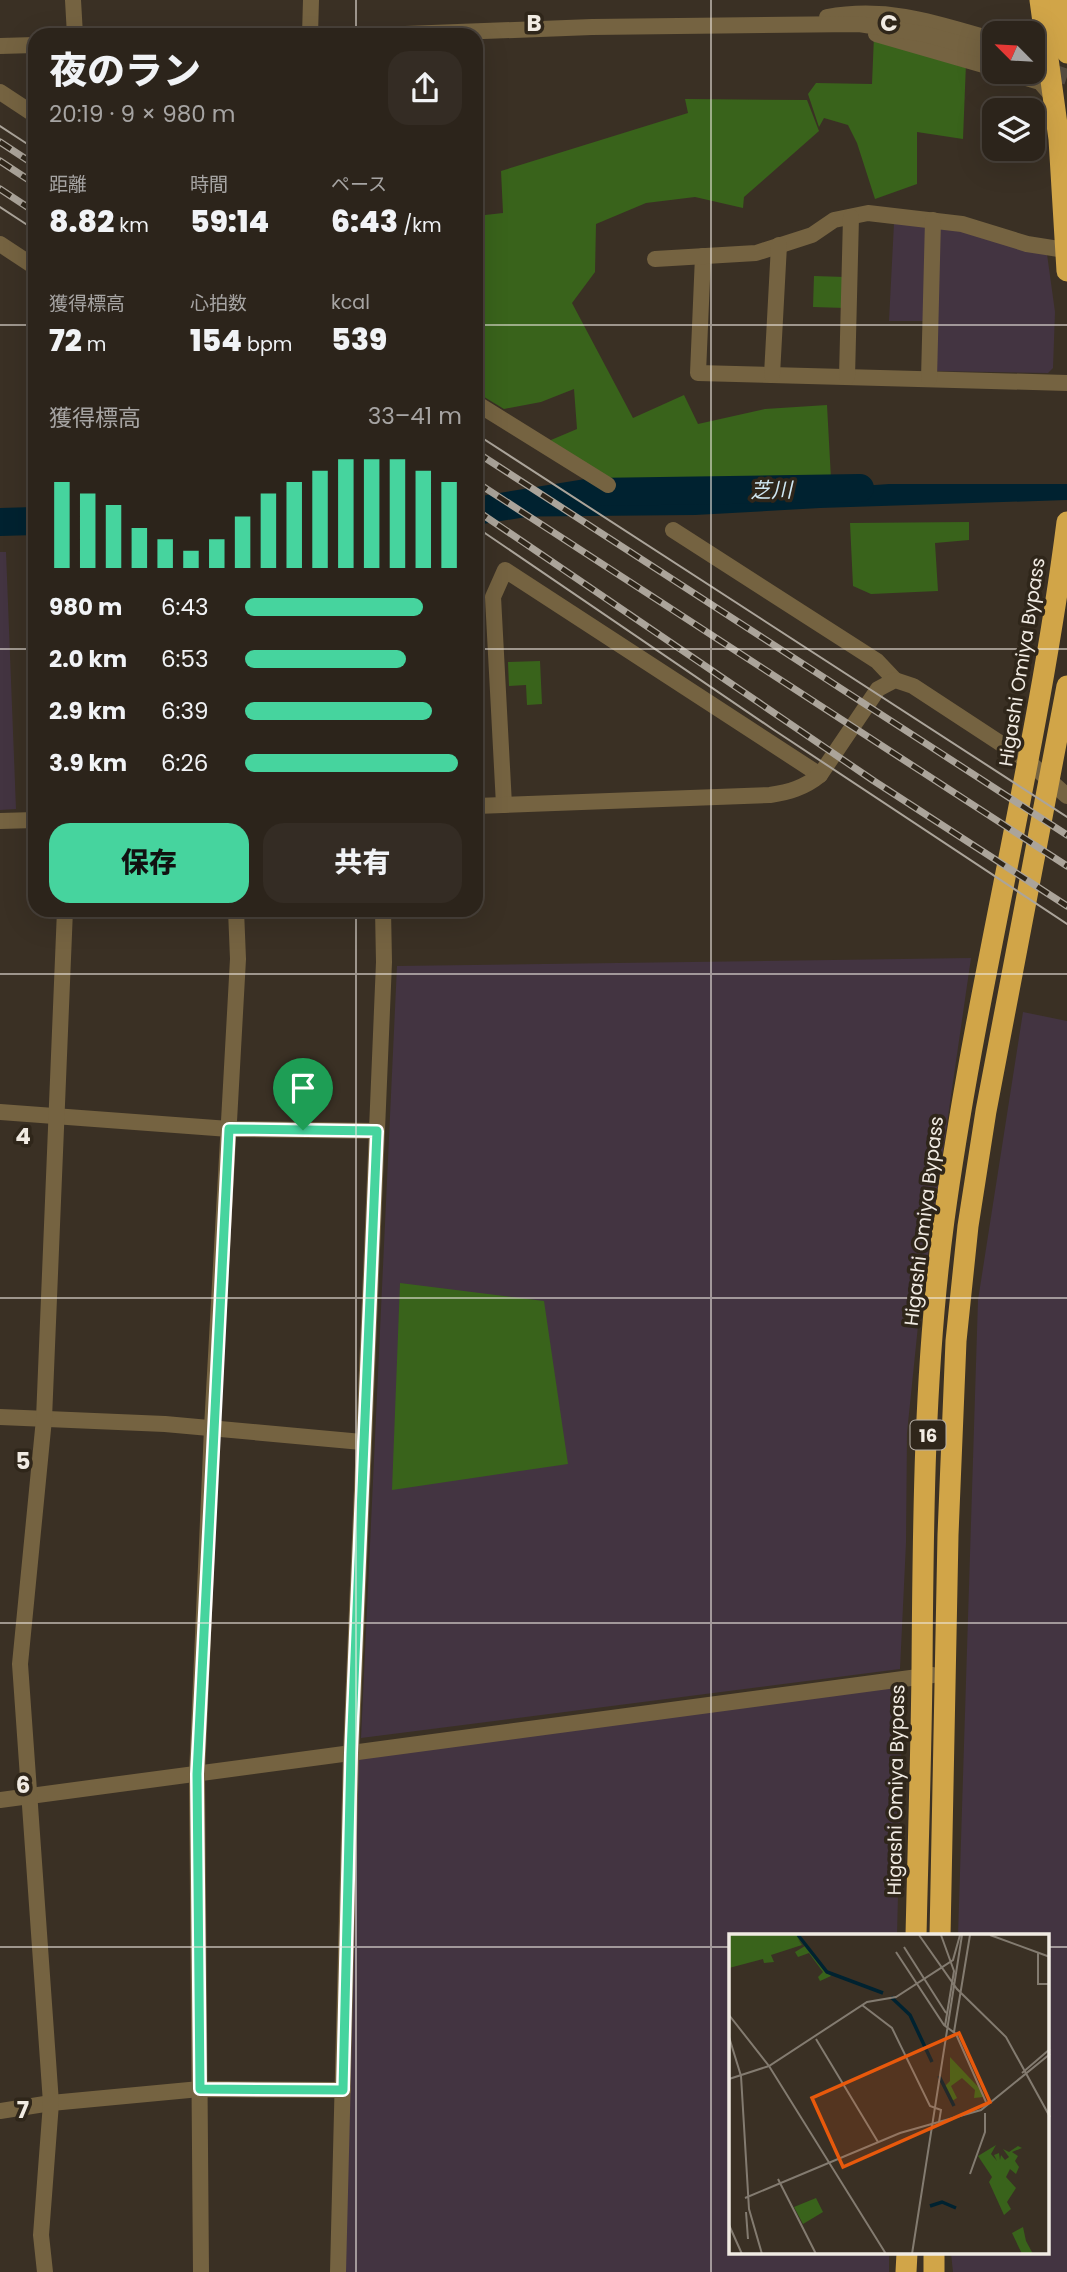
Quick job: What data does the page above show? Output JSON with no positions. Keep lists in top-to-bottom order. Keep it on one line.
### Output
{"streets":{"highway":["Higashi Omiya Bypass","16"]},"water":["芝川"],"north":"top left","page":{"heading":["夜のラン","20:19 · 9 × 980 m"],"stats":[["距離","8.82 km"],["時間","59:14"],["ペース","6:43 /km"],["獲得標高","72 m"],["心拍数","154 bpm"],["kcal","539"]],"chart":["獲得標高","33–41 m"],"list":[{"name":"980 m","note":"6:43"},{"name":"2.0 km","note":"6:53"},{"name":"2.9 km","note":"6:39"},{"name":"3.9 km","note":"6:26"}],"buttons":["保存","共有"]},"grid":{"columns":["B","C"],"rows":["4","5","6","7"]}}
